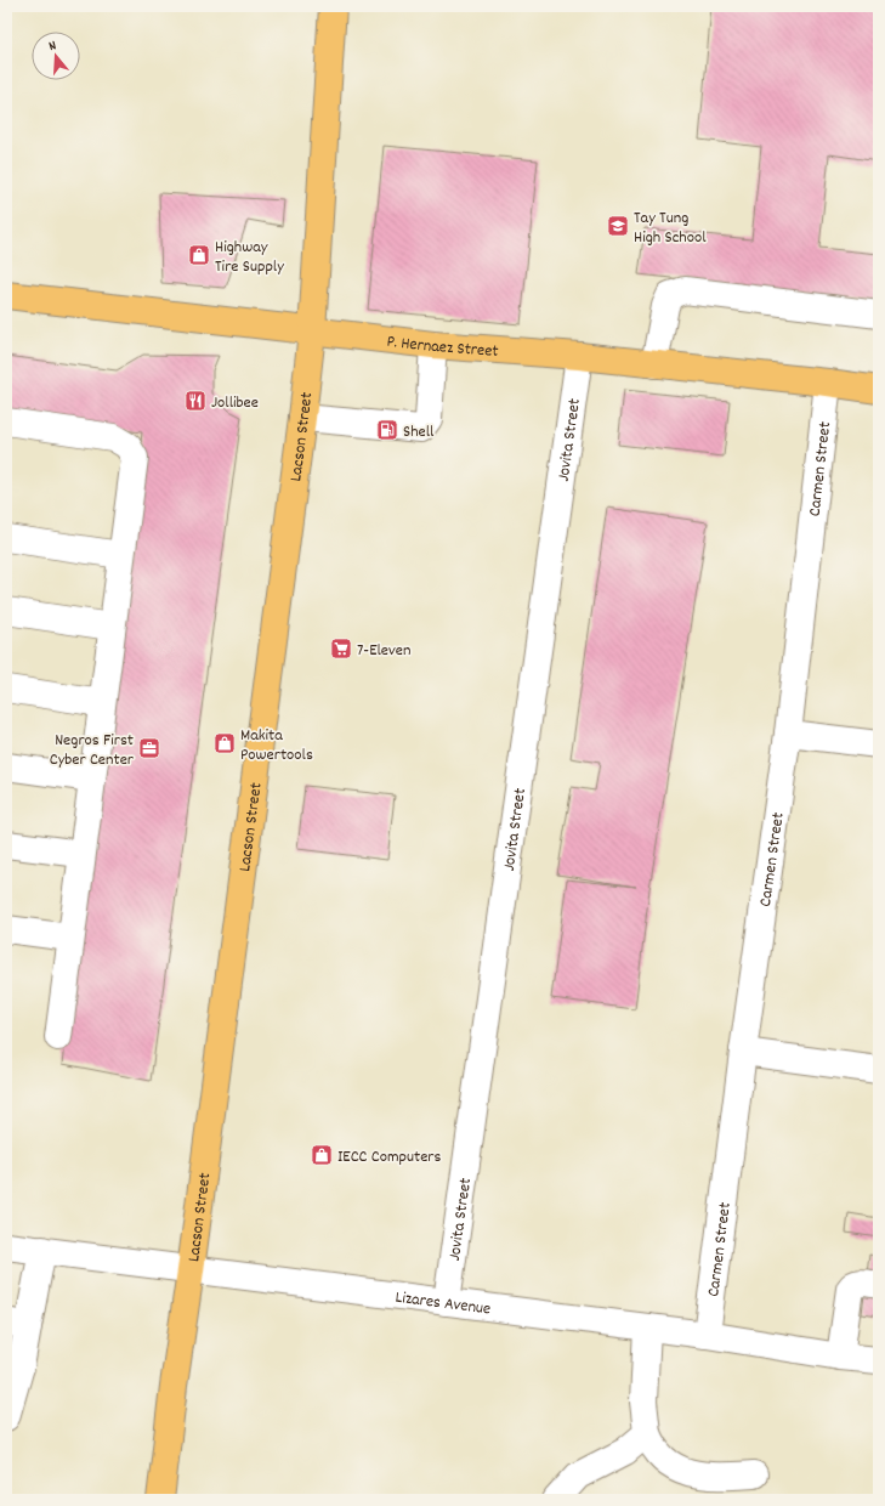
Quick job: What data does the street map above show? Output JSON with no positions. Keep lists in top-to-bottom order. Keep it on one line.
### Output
{"streets":{"main road":["P. Hernaez Street","Lacson Street"],"street":["Jovita Street","Carmen Street","Lizares Avenue"]},"crossings":[["P. Hernaez Street","Lacson Street"],["P. Hernaez Street","Jovita Street"],["P. Hernaez Street","Carmen Street"],["Lacson Street","Lizares Avenue"],["Jovita Street","Lizares Avenue"],["Carmen Street","Lizares Avenue"]],"places":{"school or university":["Tay Tung High School"],"shop":["Highway Tire Supply","Makita Powertools","IECC Computers"],"restaurant":["Jollibee"],"fuel station":["Shell"],"supermarket":["7-Eleven"],"office":["Negros First Cyber Center"]},"north":"top"}
